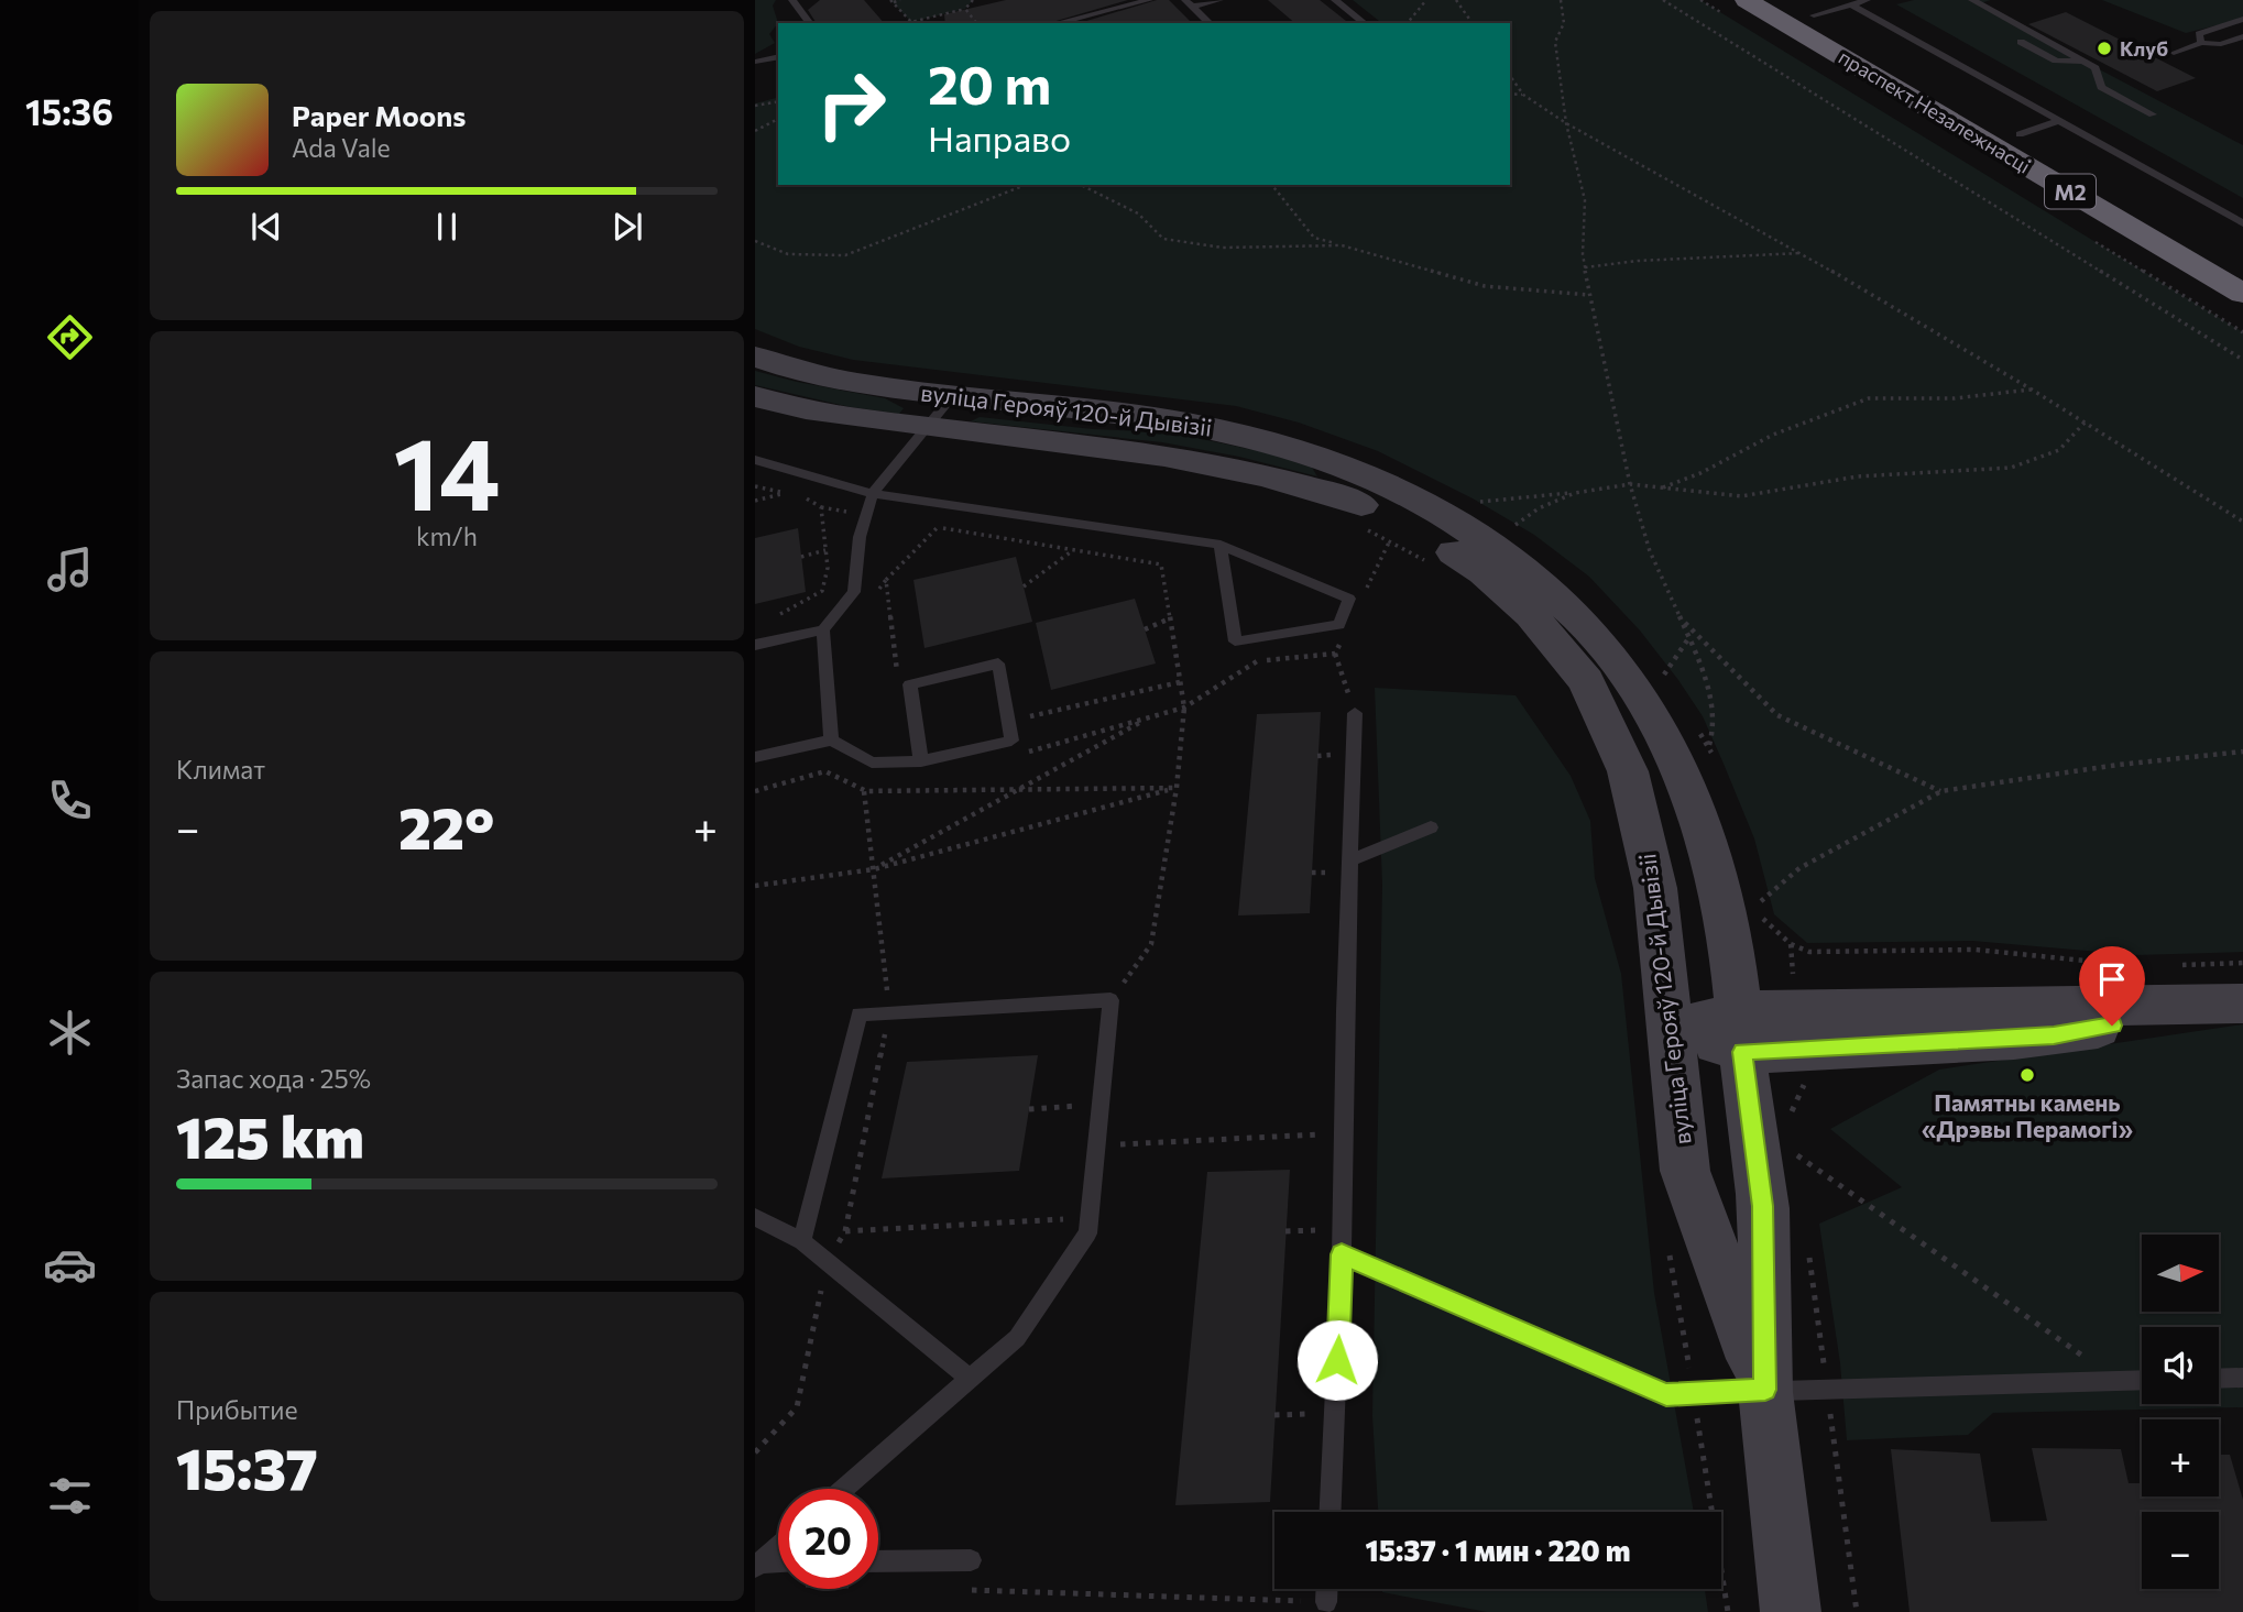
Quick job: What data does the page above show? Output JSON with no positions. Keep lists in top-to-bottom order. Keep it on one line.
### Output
{"streets":{"highway":["праспект Незалежнасці","М2"],"street":["вуліца Герояў 120-й Дывізіі"]},"places":["Клуб","Памятны камень «Дрэвы Перамогі»"],"north":"right","page":{"tabs":"15:36","turn":["20 m","Направо"],"song":["Paper Moons","Ada Vale"],"tile":[["14","km/h"],"Климат",["Запас хода · 25%","125 km"],["Прибытие","15:37"]],"heat":["−","22°","+"],"map_buttons":["+","−"],"limit":"20","trip":"15:37 · 1 мин · 220 m"}}
